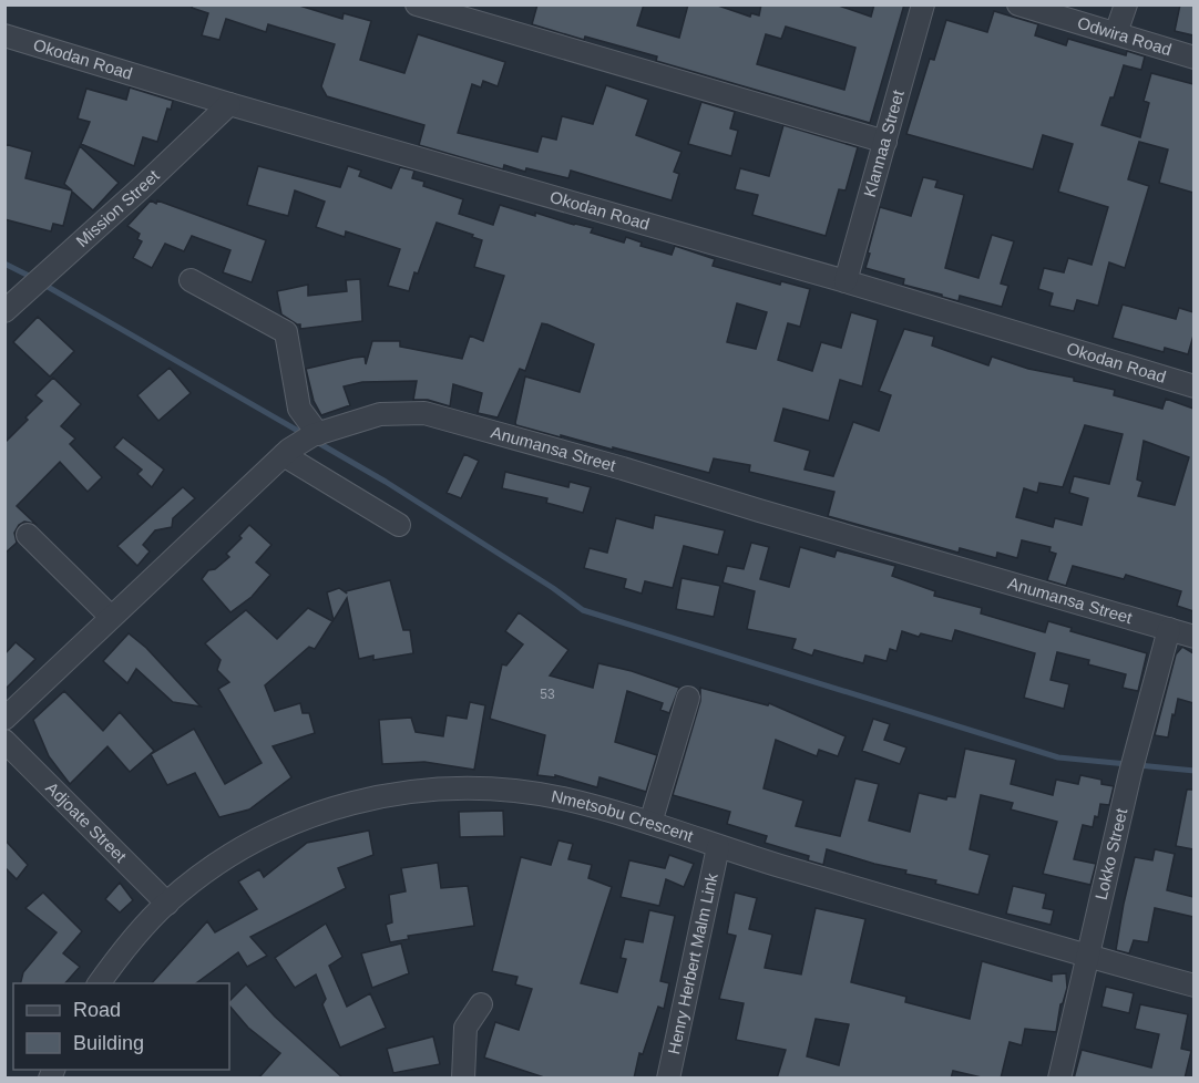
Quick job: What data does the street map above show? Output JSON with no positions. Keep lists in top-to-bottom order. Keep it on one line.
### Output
{"streets":{"street":["Odwira Road","Okodan Road","Klannaa Street","Mission Street","Anumansa Street","Nmetsobu Crescent","Adjoate Street","Lokko Street","Henry Herbert Malm Link"]},"crossings":[["Okodan Road","Klannaa Street"],["Okodan Road","Mission Street"],["Anumansa Street","Lokko Street"],["Nmetsobu Crescent","Adjoate Street"],["Nmetsobu Crescent","Lokko Street"],["Nmetsobu Crescent","Henry Herbert Malm Link"]],"house_numbers":["53"],"legend":["Road","Building"]}
